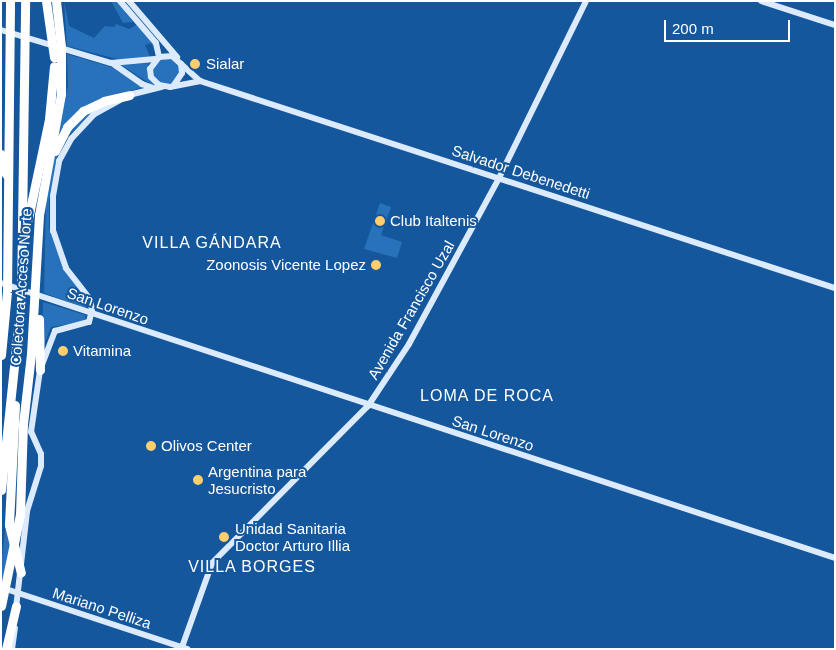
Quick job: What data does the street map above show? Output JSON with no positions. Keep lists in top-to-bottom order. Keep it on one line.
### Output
{"streets":{"highway":["Colectora Acceso Norte"],"street":["Salvador Debenedetti","San Lorenzo","Avenida Francisco Uzal","Mariano Pelliza"]},"crossings":[["Salvador Debenedetti","Avenida Francisco Uzal"],["Colectora Acceso Norte","Mariano Pelliza"],["San Lorenzo","Avenida Francisco Uzal"],["Avenida Francisco Uzal","Mariano Pelliza"]],"districts":["VILLA GÁNDARA","LOMA DE ROCA","VILLA BORGES"],"places":["Sialar","Club Italtenis","Zoonosis Vicente Lopez","Vitamina","Olivos Center","Argentina para Jesucristo","Unidad Sanitaria Doctor Arturo Illia"],"scale_bar":"200 m"}
